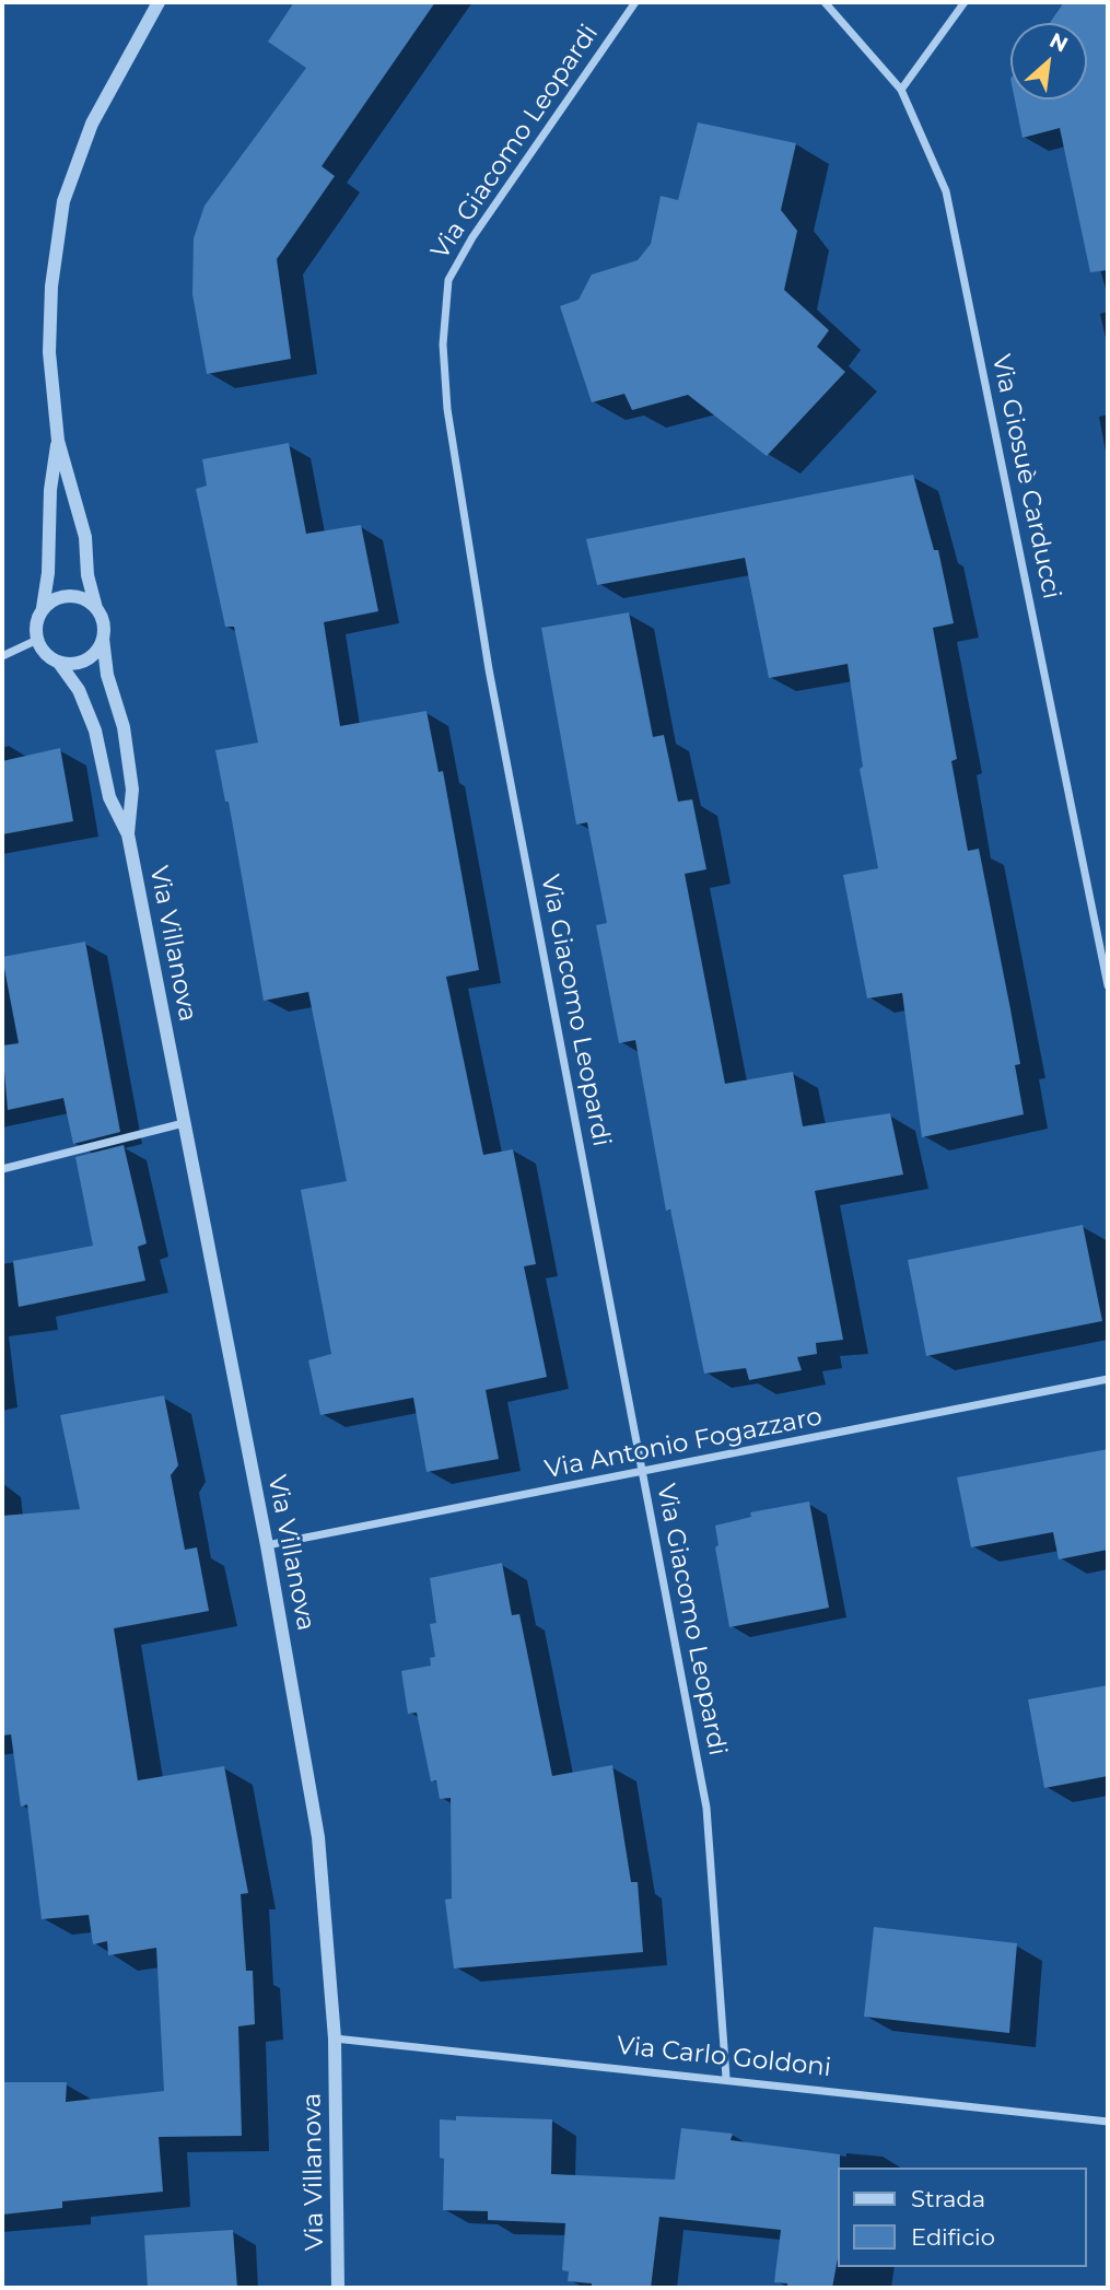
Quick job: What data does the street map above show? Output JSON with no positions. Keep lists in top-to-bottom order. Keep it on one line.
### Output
{"streets":{"street":["Via Giacomo Leopardi","Via Giosuè Carducci","Via Villanova","Via Antonio Fogazzaro","Via Carlo Goldoni"]},"crossings":[["Via Giacomo Leopardi","Via Antonio Fogazzaro"],["Via Giacomo Leopardi","Via Carlo Goldoni"],["Via Villanova","Via Antonio Fogazzaro"],["Via Villanova","Via Carlo Goldoni"]],"legend":["Strada","Edificio"],"north":"top right"}
